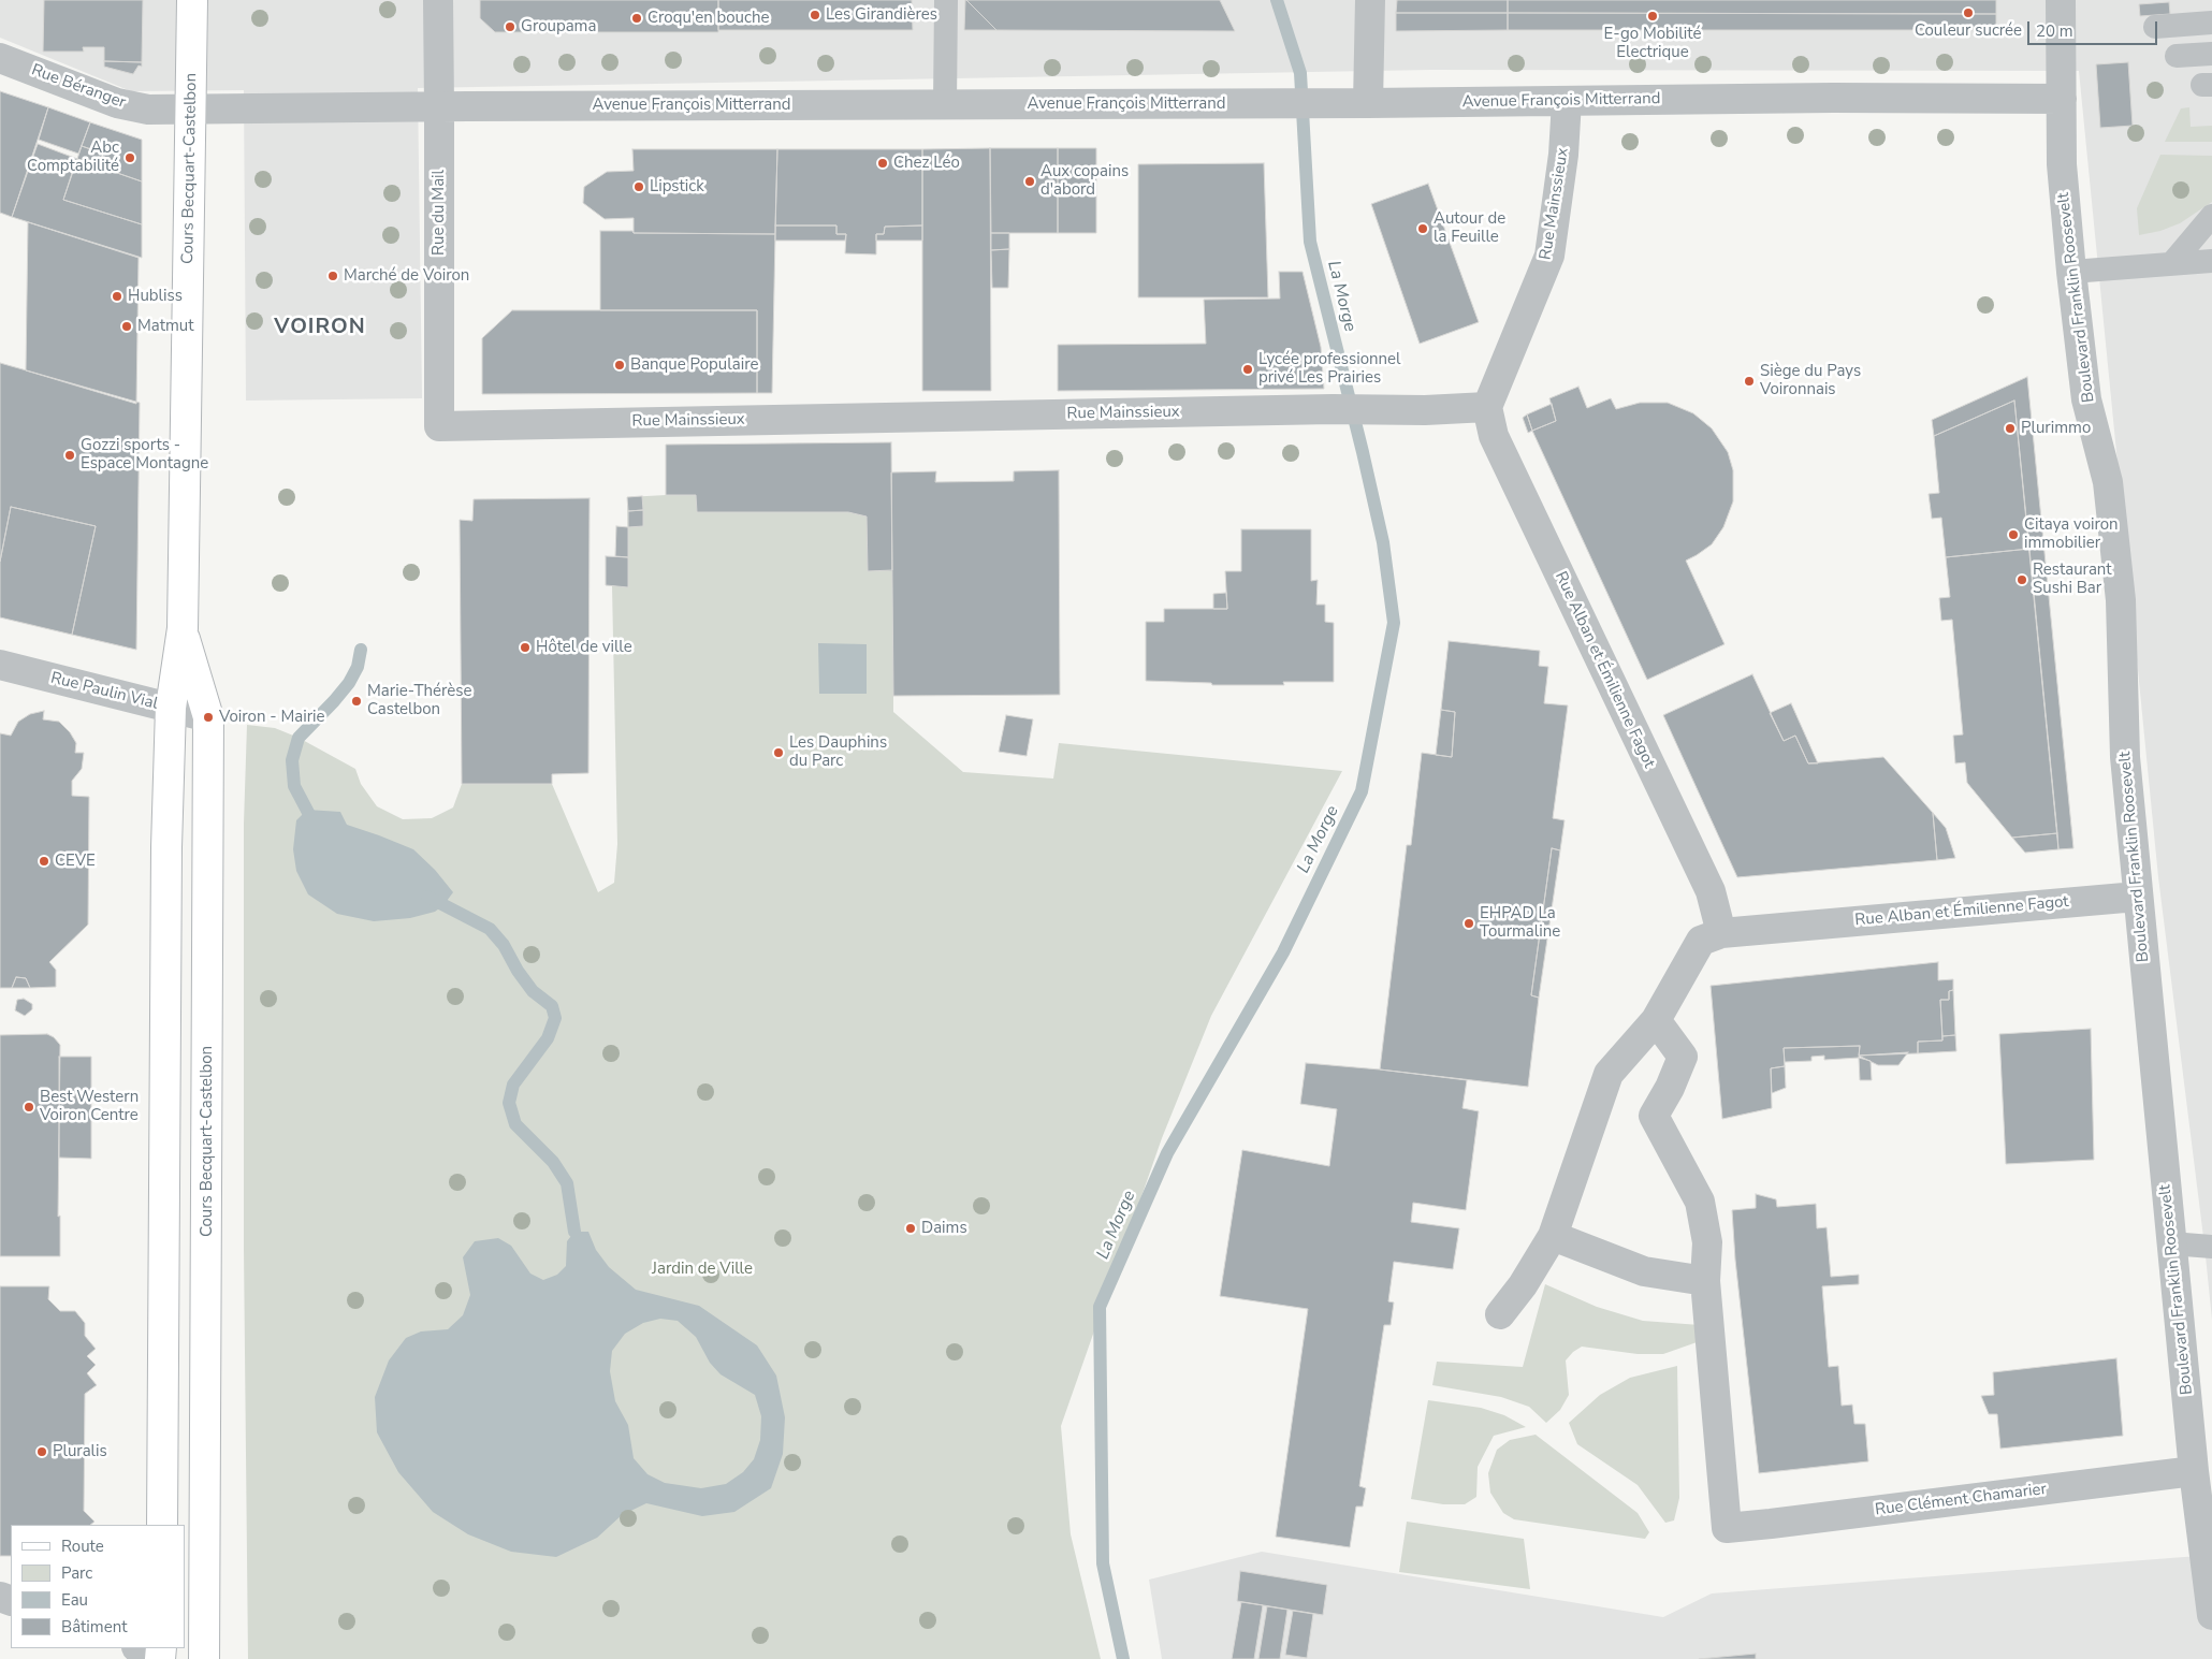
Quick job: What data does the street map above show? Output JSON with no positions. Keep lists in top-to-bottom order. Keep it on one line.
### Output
{"streets":{"main road":["Cours Becquart-Castelbon"],"street":["Rue Béranger","Avenue François Mitterrand","Rue Mainssieux","Rue du Mail","Boulevard Franklin Roosevelt","Rue Alban et Émilienne Fagot","Rue Paulin Vial","Rue Clément Chamarier"]},"crossings":[["Rue Béranger","Avenue François Mitterrand"],["Rue Béranger","Cours Becquart-Castelbon"],["Avenue François Mitterrand","Cours Becquart-Castelbon"],["Avenue François Mitterrand","Rue Mainssieux"],["Avenue François Mitterrand","Rue du Mail"],["Avenue François Mitterrand","Boulevard Franklin Roosevelt"],["Cours Becquart-Castelbon","Rue Paulin Vial"],["Rue Mainssieux","Rue du Mail"],["Rue Mainssieux","Rue Alban et Émilienne Fagot"],["Boulevard Franklin Roosevelt","Rue Alban et Émilienne Fagot"],["Boulevard Franklin Roosevelt","Rue Clément Chamarier"]],"districts":["VOIRON"],"water":["La Morge"],"parks":["Jardin de Ville"],"places":["Couleur sucrée","Les Girandières","E-go Mobilité Electrique","Croqu'en bouche","Groupama","Abc Comptabilité","Chez Léo","Aux copains d'abord","Lipstick","Autour de la Feuille","Marché de Voiron","Hubliss","Matmut","Banque Populaire","Lycée professionnel privé Les Prairies","Siège du Pays Voironnais","Plurimmo","Gozzi sports - Espace Montagne","Citaya voiron immobilier","Restaurant Sushi Bar","Hôtel de ville","Marie-Thérèse Castelbon","Voiron - Mairie","Les Dauphins du Parc","CEVE","EHPAD La Tourmaline","Best Western Voiron Centre","Daims","Pluralis"],"legend":["Route","Parc","Eau","Bâtiment"],"scale_bar":"20 m"}
